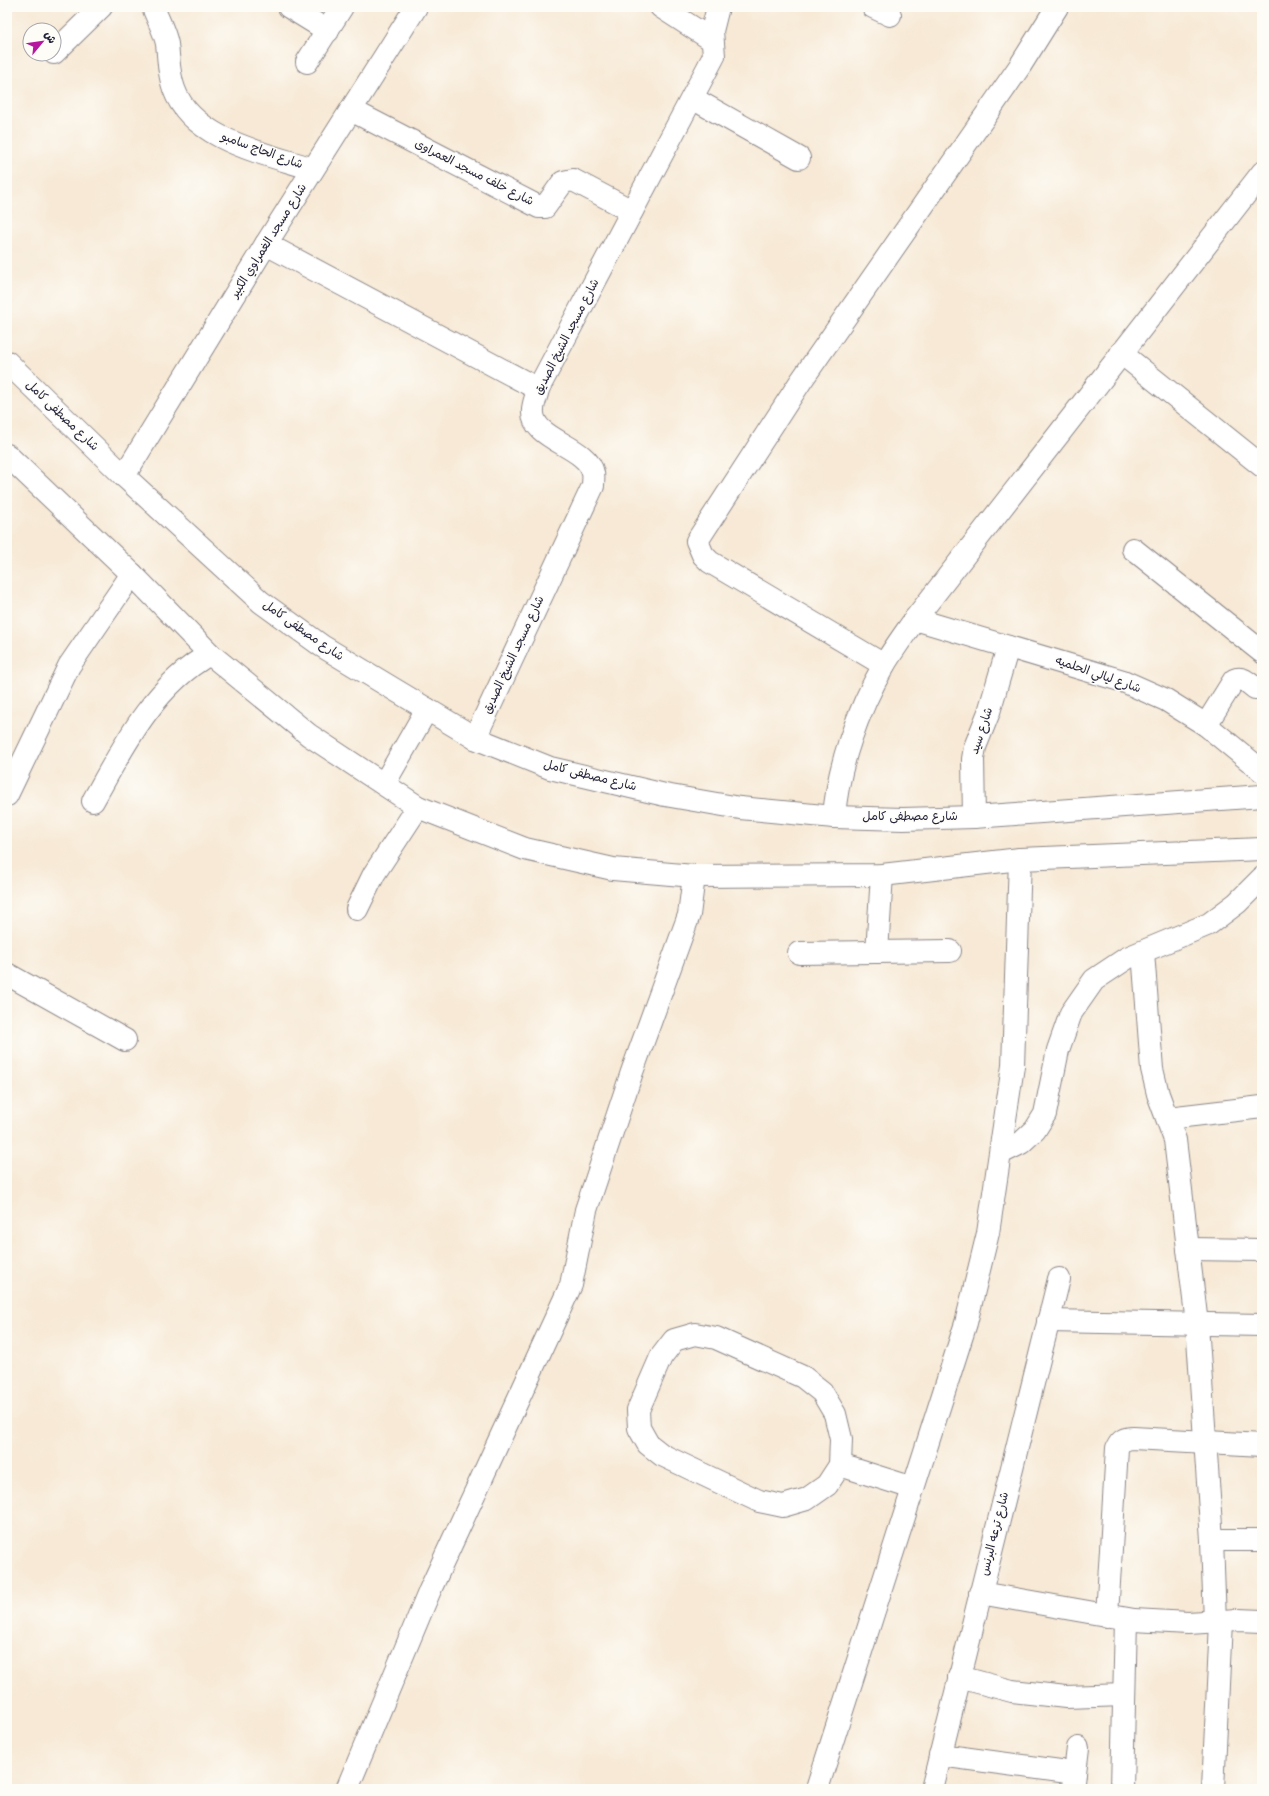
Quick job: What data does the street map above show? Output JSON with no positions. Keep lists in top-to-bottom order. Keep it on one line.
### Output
{"streets":{"street":["شارع الحاج سامبو","شارع خلف مسجد العمراوى","شارع مسجد الغمراوي الكبير","شارع مسجد الشيخ الصديق","شارع مصطفى كامل","شارع ليالي الحلميه","شارع سيد","شارع ترعه البرنس"]},"crossings":[["شارع الحاج سامبو","شارع مسجد الغمراوي الكبير"],["شارع خلف مسجد العمراوى","شارع مسجد الغمراوي الكبير"],["شارع خلف مسجد العمراوى","شارع مسجد الشيخ الصديق"],["شارع مسجد الغمراوي الكبير","شارع مصطفى كامل"],["شارع مسجد الشيخ الصديق","شارع مصطفى كامل"],["شارع مصطفى كامل","شارع سيد"],["شارع ليالي الحلميه","شارع سيد"]],"north":"top right"}
